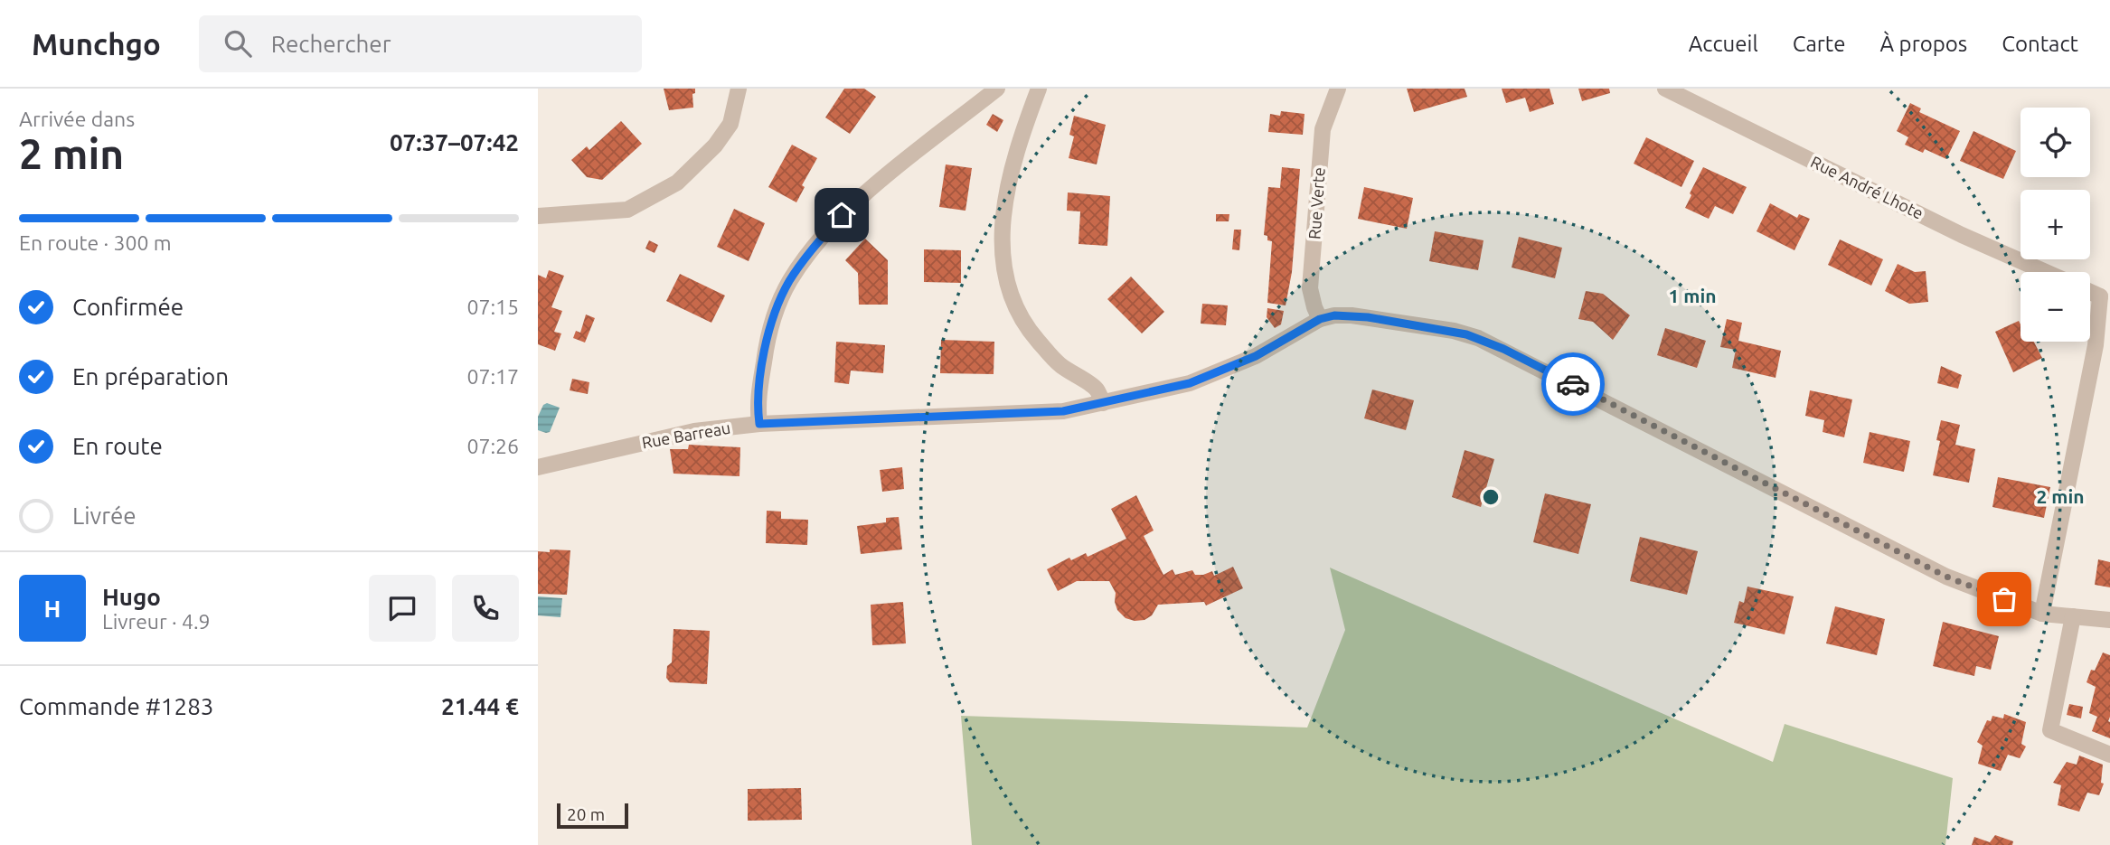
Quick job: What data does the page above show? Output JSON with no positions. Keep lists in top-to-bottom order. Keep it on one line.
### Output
{"streets":{"street":["Rue André Lhote","Rue Verte","Rue Barreau"]},"crossings":[["Rue Verte","Rue Barreau"]],"scale_bar":"20 m","page":{"header":"Munchgo","search":"Rechercher","nav":["Accueil","Carte","À propos","Contact"],"heading":["2 min","Arrivée dans","07:37–07:42"],"panel":["Hugo","Livreur · 4.9","Commande #1283","21.44 €"],"map_buttons":["+","−"],"bar":"En route · 300 m","list":[["Confirmée","07:15"],["En préparation","07:17"],["En route","07:26"],"Livrée"],"round":"H","scale":"20 m"},"rings":["1 min","2 min"]}
